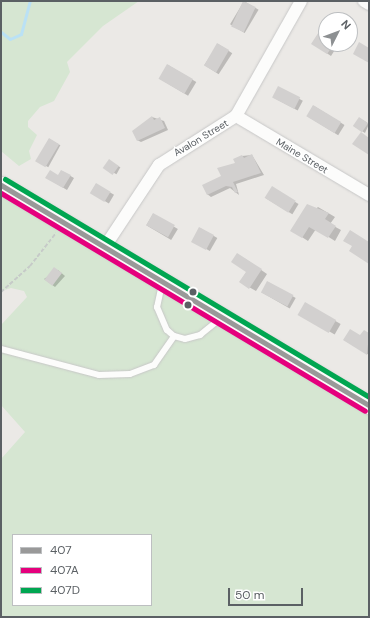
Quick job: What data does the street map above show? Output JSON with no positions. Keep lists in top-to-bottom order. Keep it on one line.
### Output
{"streets":{"street":["Avalon Street","Maine Street"]},"crossings":[["Avalon Street","Maine Street"]],"lines":["transit line 407D","transit line 407","transit line 407A"],"legend":["407","407A","407D"],"scale_bar":"50 m","north":"top right"}
